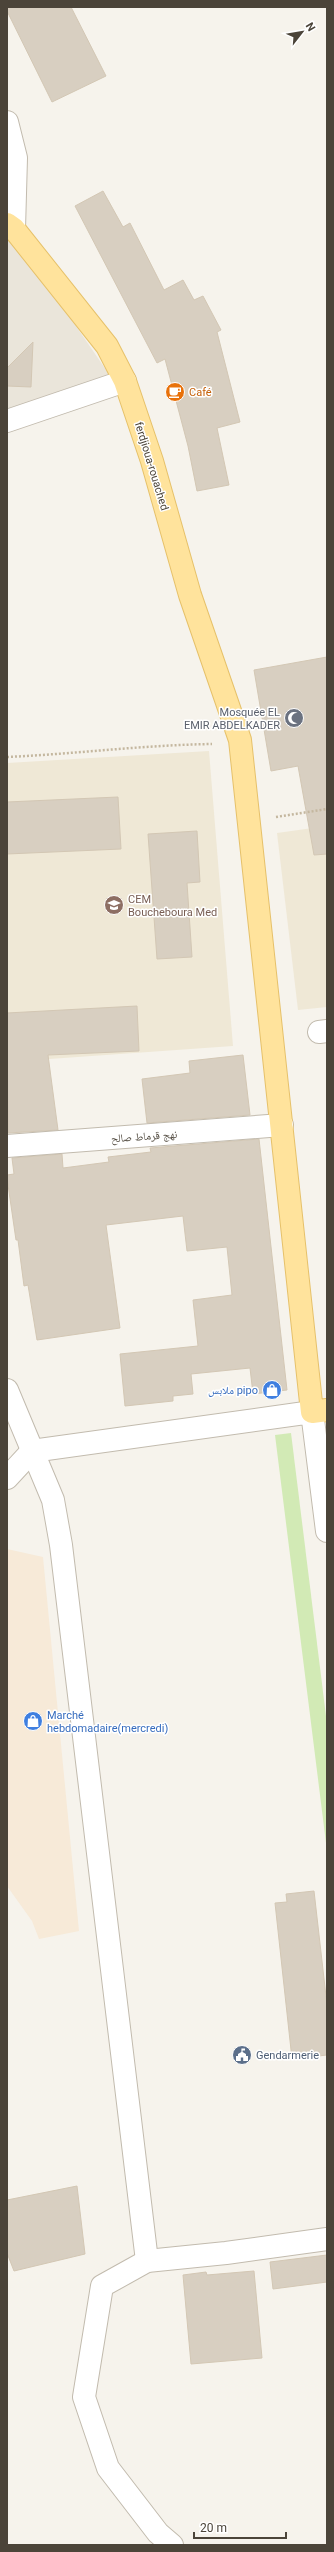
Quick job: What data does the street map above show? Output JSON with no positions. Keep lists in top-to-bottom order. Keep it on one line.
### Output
{"streets":{"main road":["ferdjioua-rouached"],"street":["نهج قرماط صالح"]},"crossings":[["ferdjioua-rouached","نهج قرماط صالح"]],"places":{"cafe":["Café"],"mosque":["Mosquée EL EMIR ABDELKADER"],"school or university":["CEM Boucheboura Med"],"shop":["ملابس pipo","Marché hebdomadaire(mercredi)"],"public building":["Gendarmerie"]},"scale_bar":"20 m","north":"top right"}
